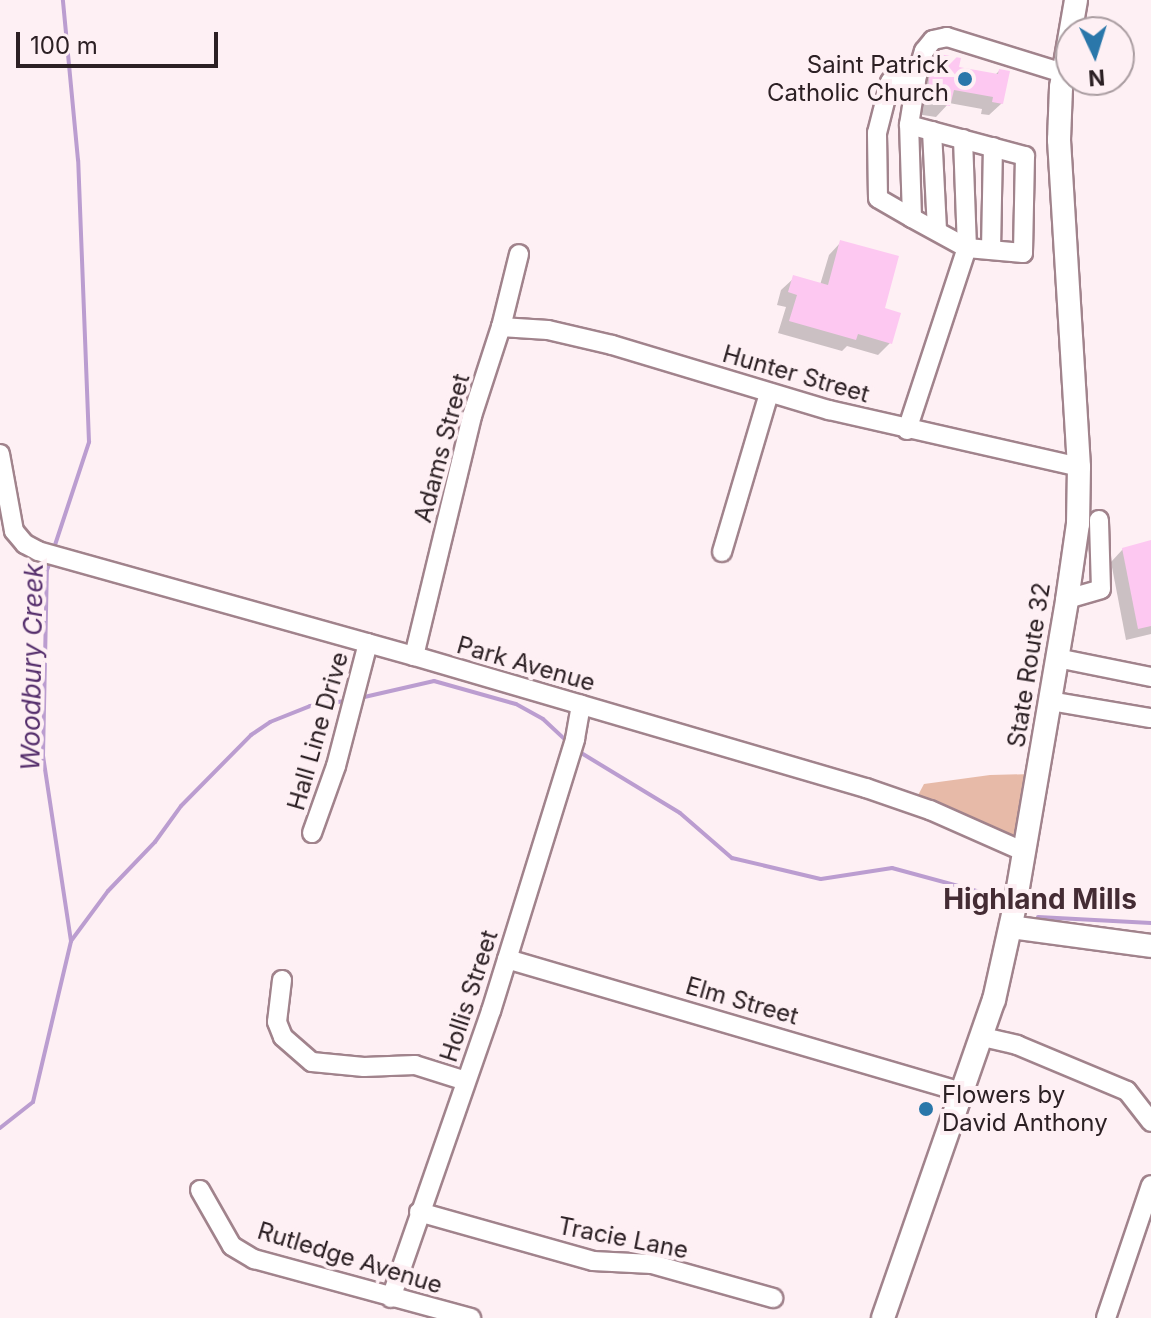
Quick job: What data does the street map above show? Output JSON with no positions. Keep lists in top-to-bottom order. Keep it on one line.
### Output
{"streets":{"main road":["State Route 32"],"street":["Hunter Street","Adams Street","Park Avenue","Hall Line Drive","Hollis Street","Elm Street","Tracie Lane","Rutledge Avenue"]},"crossings":[["Hunter Street","Adams Street"],["Hunter Street","State Route 32"],["Adams Street","Park Avenue"],["Park Avenue","State Route 32"],["Park Avenue","Hall Line Drive"],["Park Avenue","Hollis Street"],["State Route 32","Elm Street"],["Hollis Street","Elm Street"],["Hollis Street","Tracie Lane"],["Hollis Street","Rutledge Avenue"]],"districts":["Highland Mills"],"water":["Woodbury Creek"],"places":["Saint Patrick Catholic Church","Flowers by David Anthony"],"scale_bar":"100 m","north":"bottom"}
